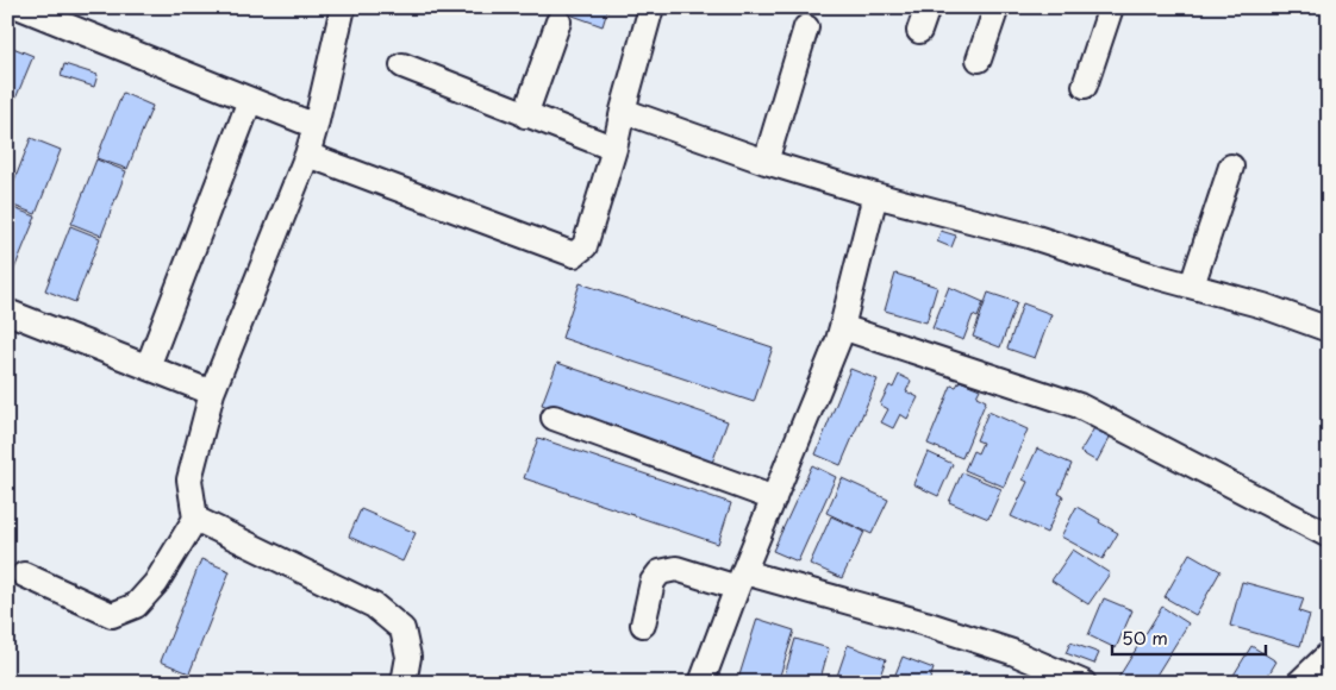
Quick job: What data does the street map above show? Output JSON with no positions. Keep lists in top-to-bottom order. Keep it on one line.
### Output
{"scale_bar":"50 m"}
